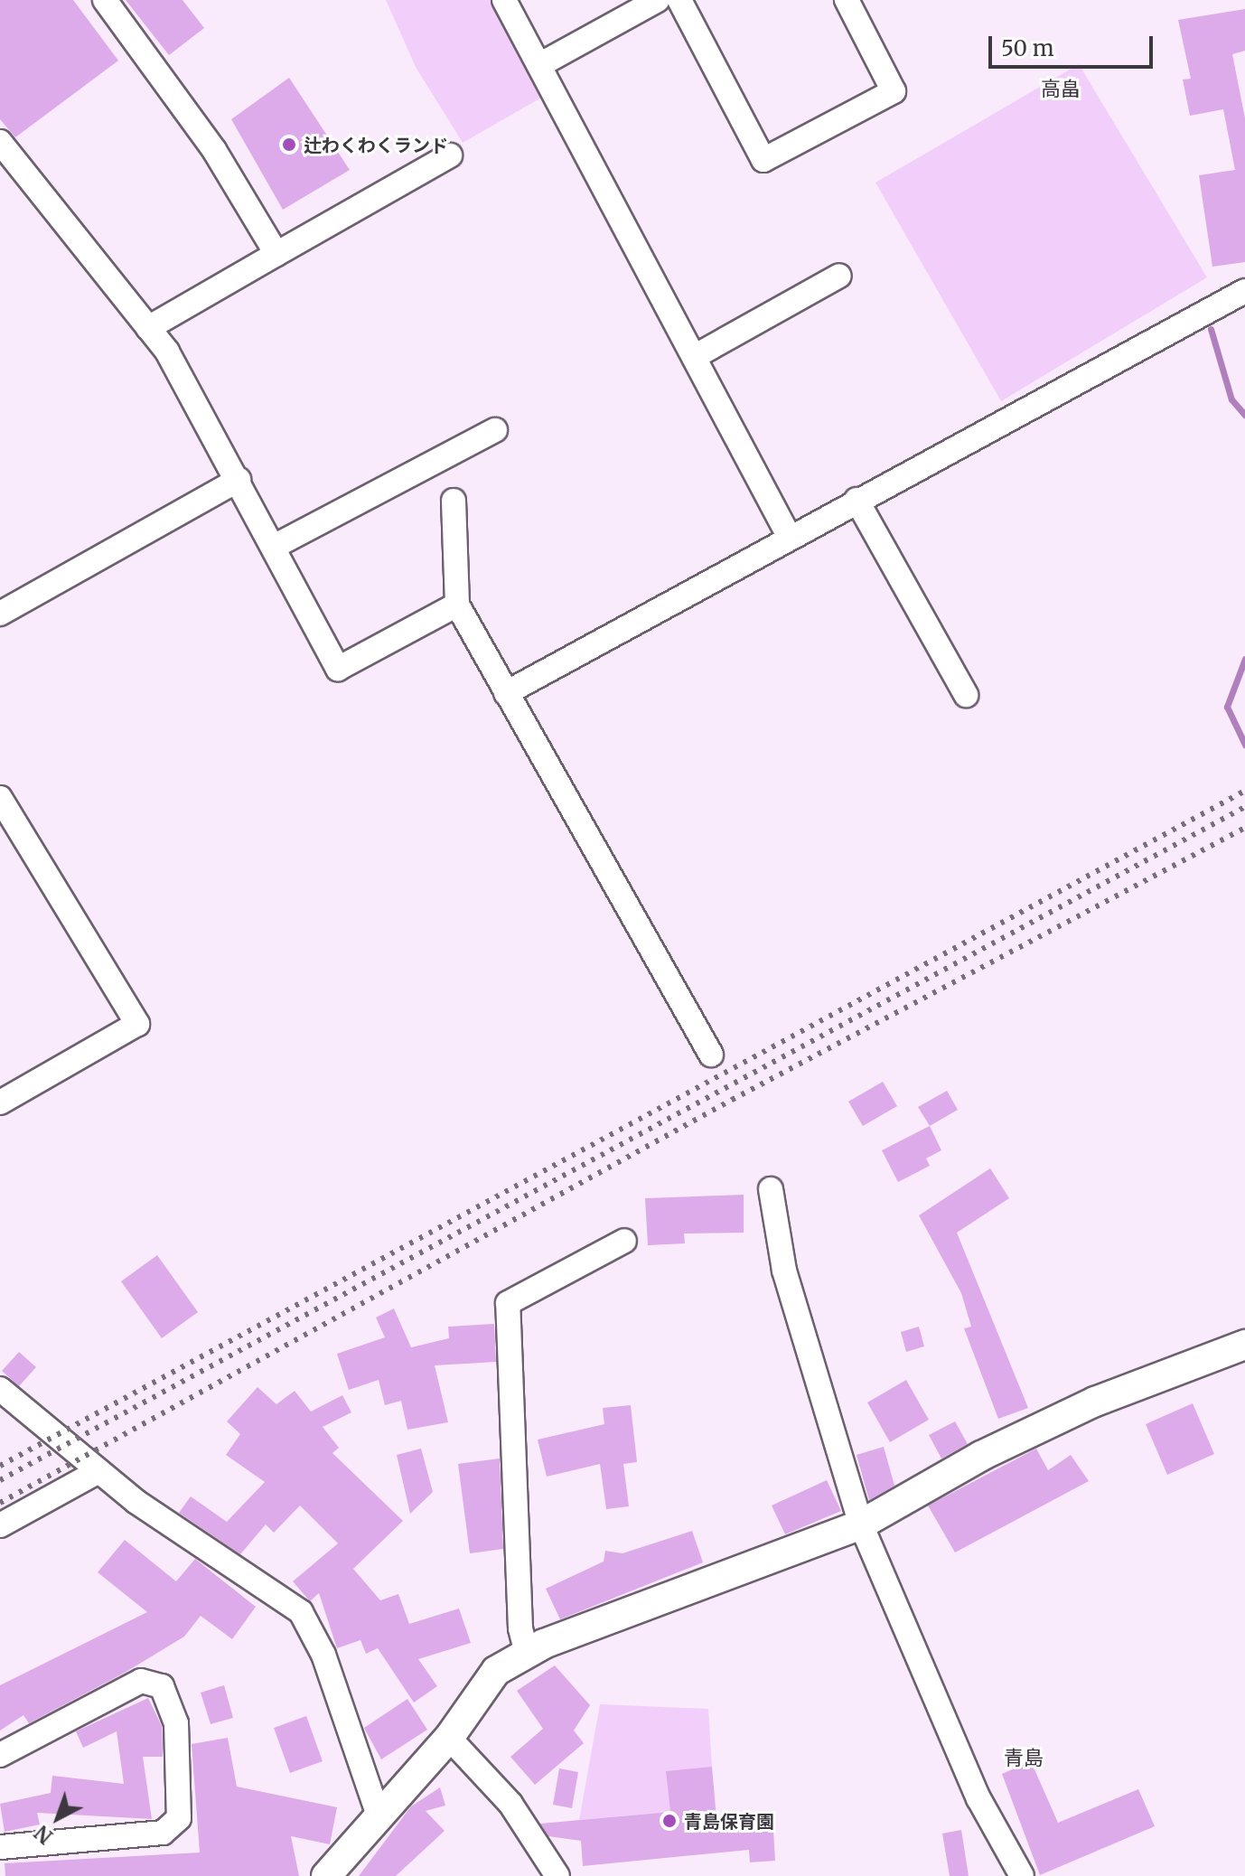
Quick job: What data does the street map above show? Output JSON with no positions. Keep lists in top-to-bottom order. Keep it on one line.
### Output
{"districts":["高畠","青島"],"places":["辻わくわくランド","青島保育園"],"scale_bar":"50 m","north":"bottom left"}
